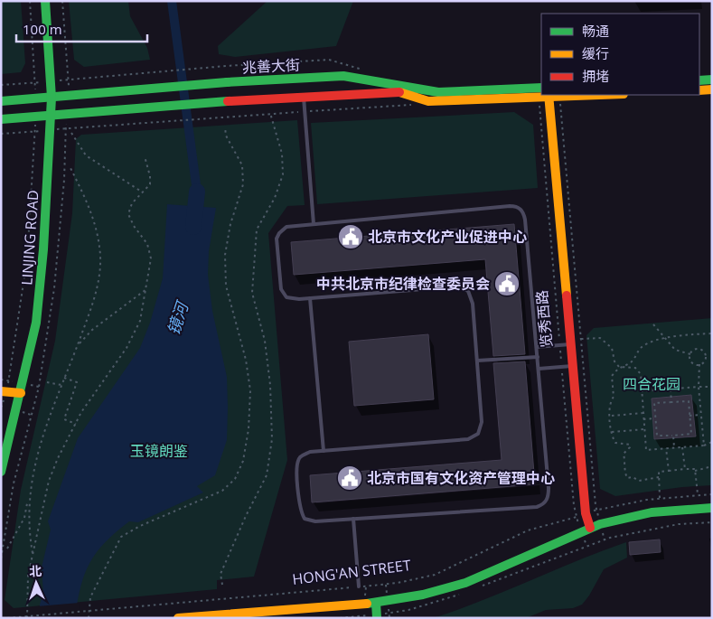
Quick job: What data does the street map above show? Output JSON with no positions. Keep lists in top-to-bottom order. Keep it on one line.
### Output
{"streets":{"street":["兆善大街","LINJING ROAD","览秀西路","HONG'AN STREET"]},"crossings":[["兆善大街","LINJING ROAD"],["览秀西路","HONG'AN STREET"]],"water":["镜河"],"parks":["四合花园","玉镜朗鉴"],"places":{"public building":["北京市文化产业促进中心","中共北京市纪律检查委员会","北京市国有文化资产管理中心"]},"legend":["畅通","缓行","拥堵"],"scale_bar":"100 m","north":"top"}
